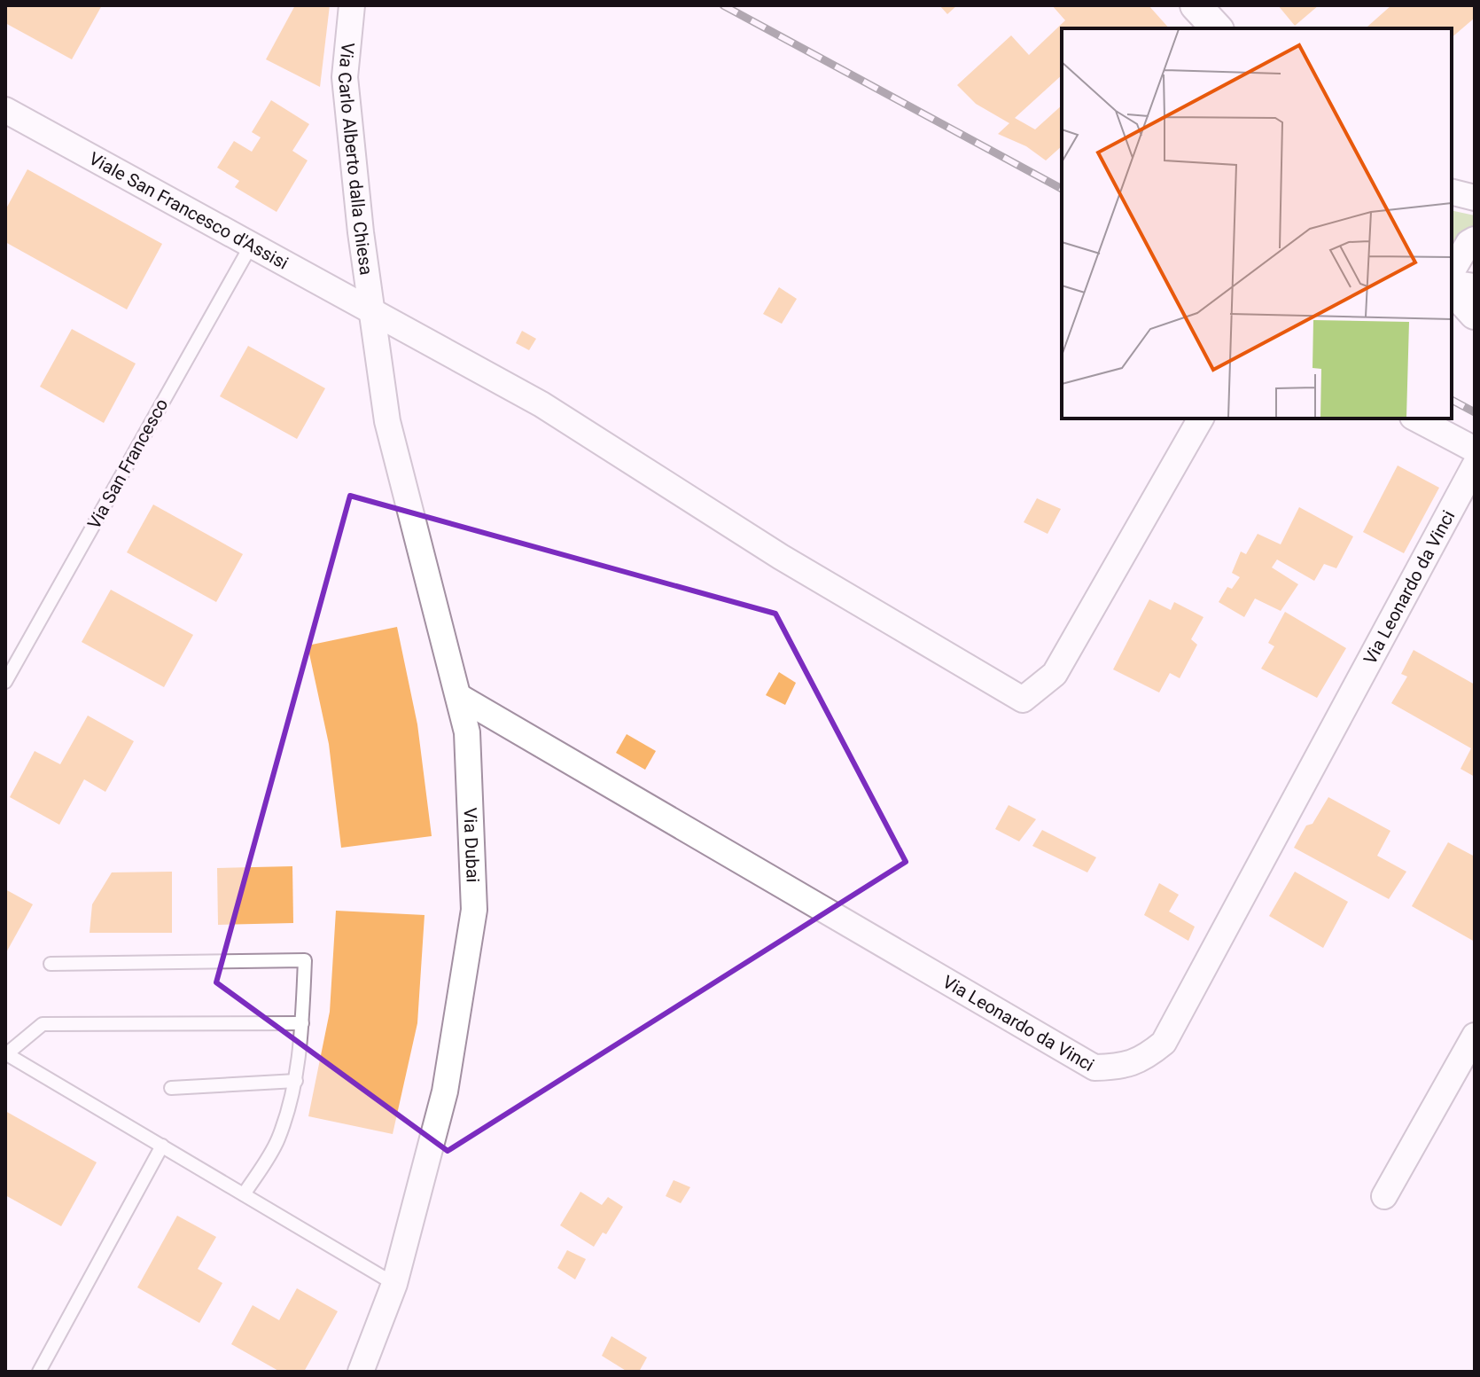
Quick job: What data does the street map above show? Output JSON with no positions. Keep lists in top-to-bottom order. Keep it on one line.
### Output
{"streets":{"street":["Via Carlo Alberto dalla Chiesa","Viale San Francesco d'Assisi","Via Leonardo da Vinci","Via Dubai"],"lane":["Via San Francesco"]},"crossings":[["Via Carlo Alberto dalla Chiesa","Viale San Francesco d'Assisi"],["Via Carlo Alberto dalla Chiesa","Via Dubai"],["Viale San Francesco d'Assisi","Via San Francesco"],["Viale San Francesco d'Assisi","Via Dubai"],["Via Leonardo da Vinci","Via Dubai"]]}
